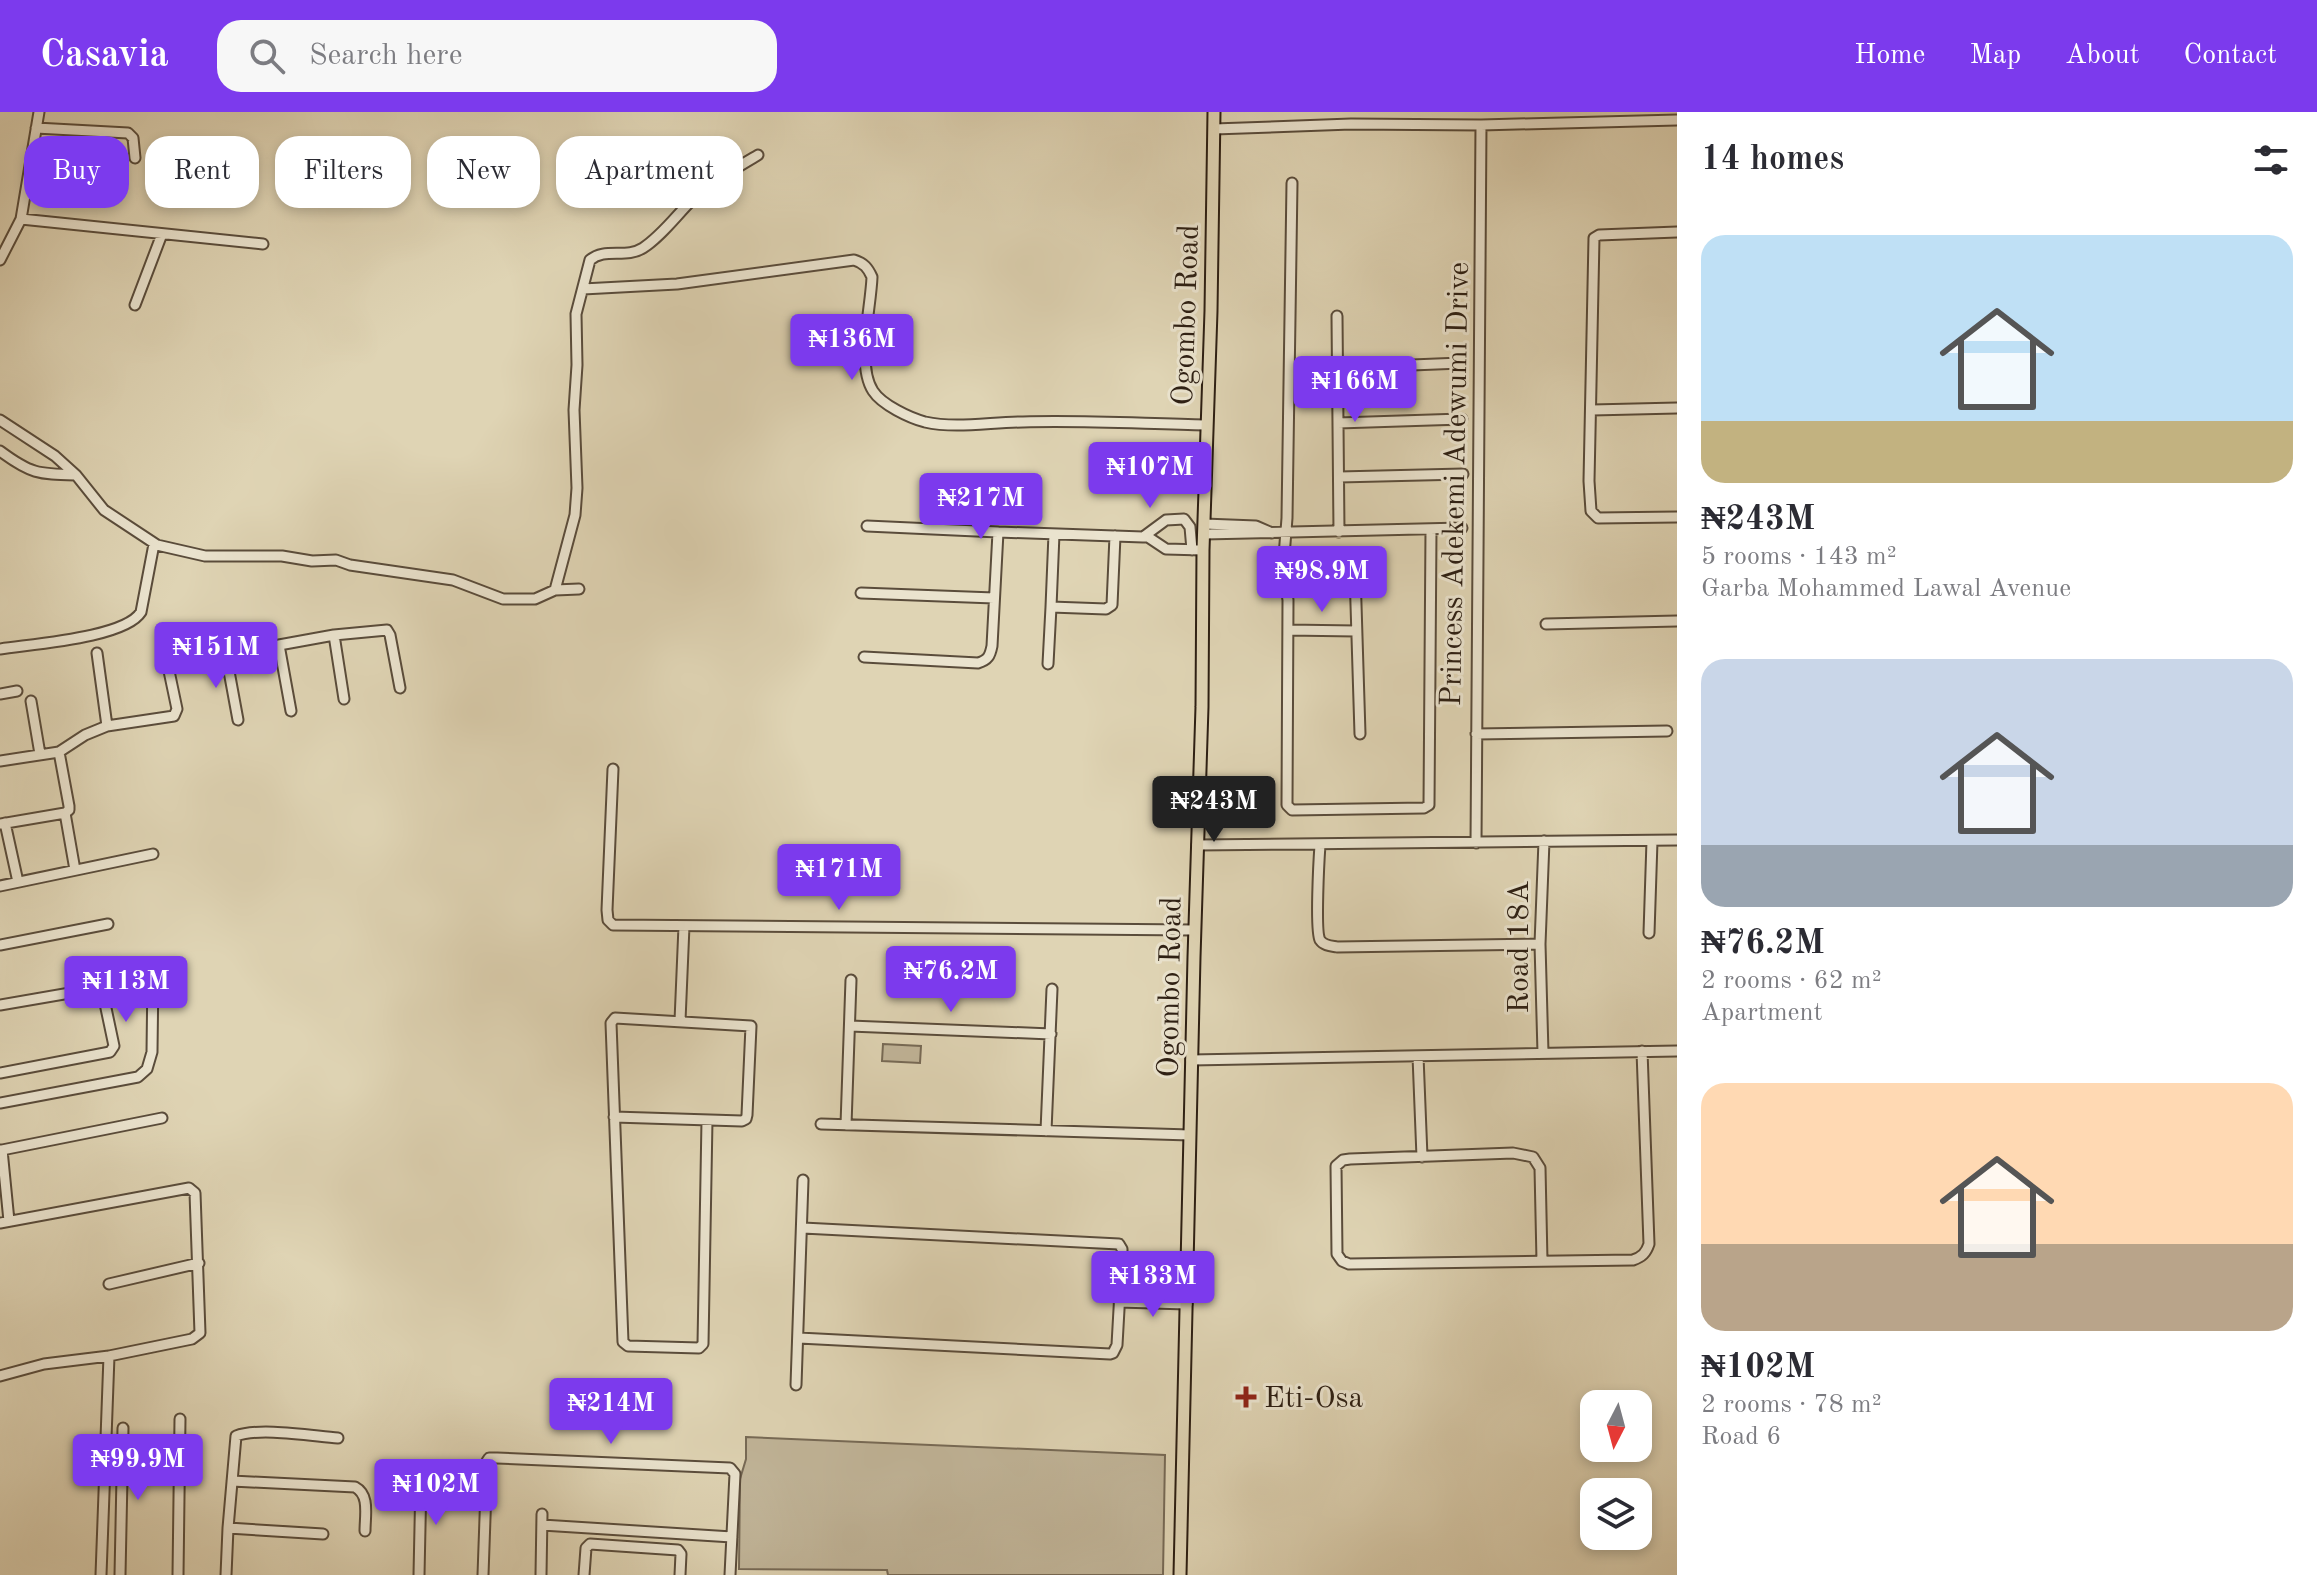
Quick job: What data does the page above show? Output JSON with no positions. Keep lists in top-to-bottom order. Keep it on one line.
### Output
{"streets":{"main road":["Ogombo Road"],"street":["Princess Adekemi Adewumi Drive","Road 18A"]},"places":{"health":["Eti-Osa"]},"north":"bottom","page":{"header":"Casavia","search":"Search here","nav":["Home","Map","About","Contact"],"heading":"14 homes","chip":["Buy","Rent","Filters","New","Apartment"],"list":[{"name":"₦243M","note":"5 rooms · 143 m² · Garba Mohammed Lawal Avenue"},{"name":"₦76.2M","note":"2 rooms · 62 m² · Apartment"},{"name":"₦102M","note":"2 rooms · 78 m² · Road 6"}],"price":["₦136M","₦166M","₦107M","₦217M","₦98.9M","₦151M","₦243M","₦171M","₦76.2M","₦113M","₦133M","₦214M","₦99.9M","₦102M"]}}
